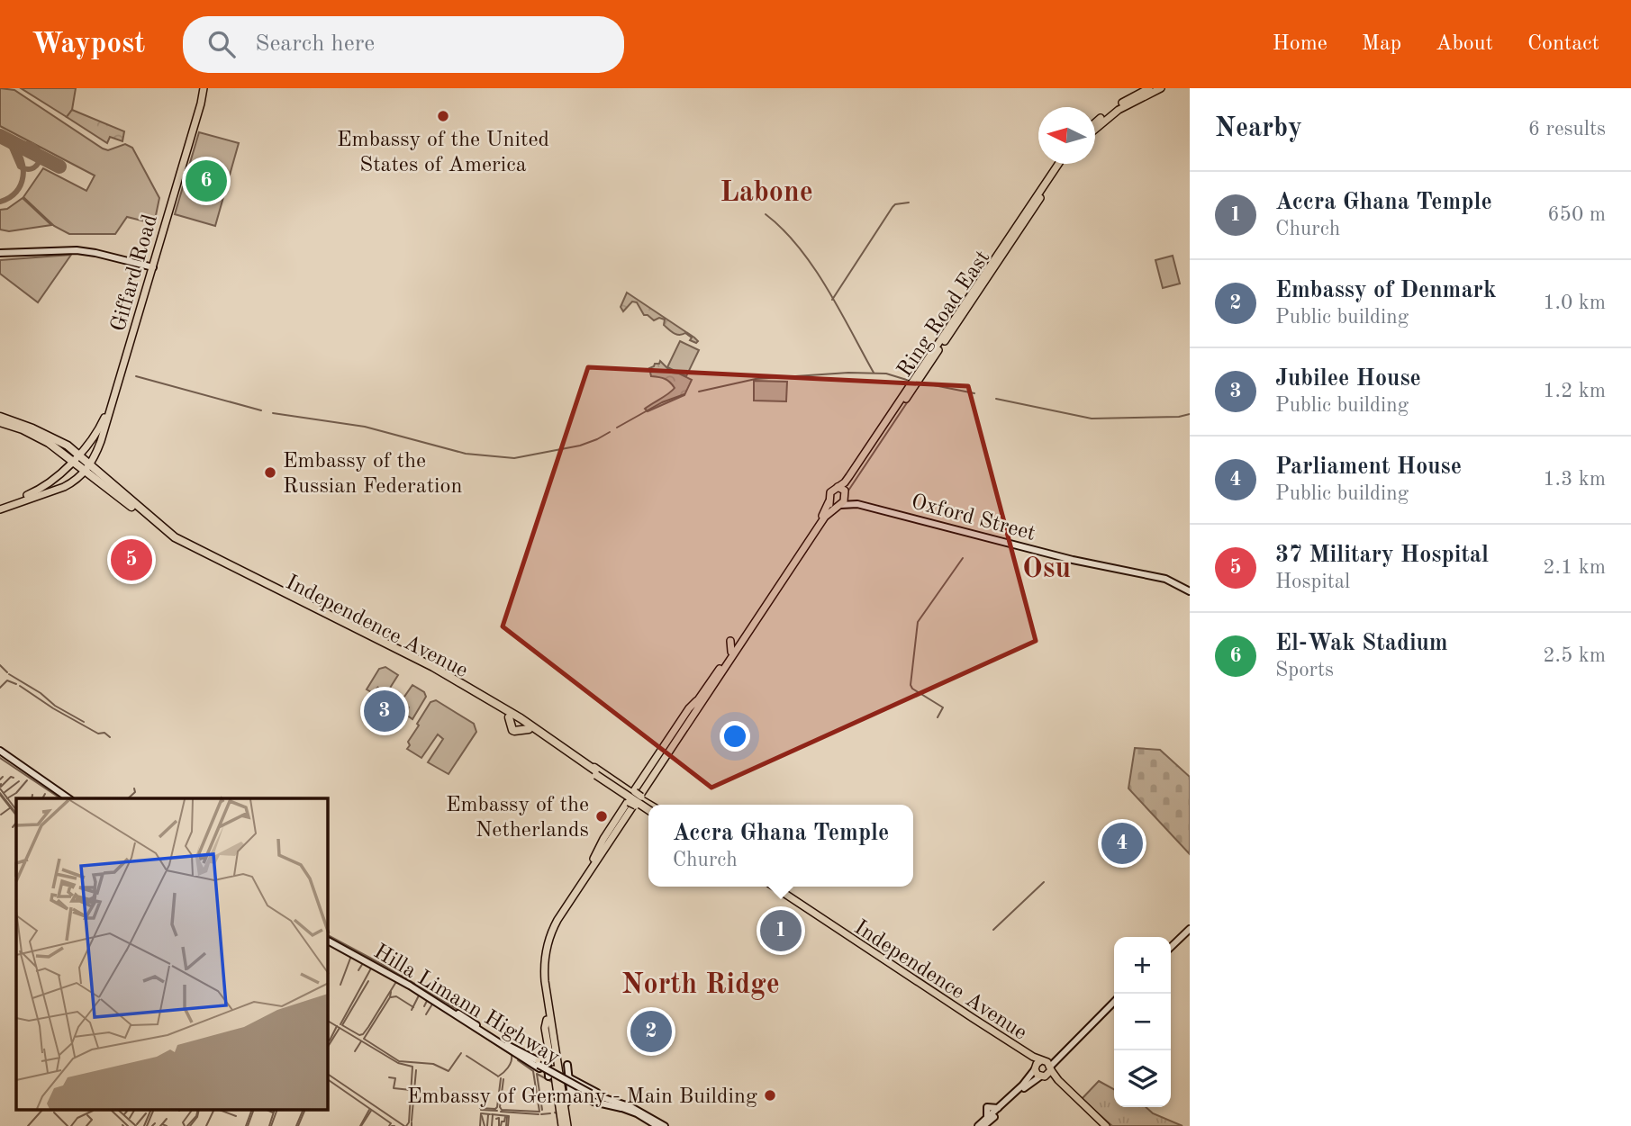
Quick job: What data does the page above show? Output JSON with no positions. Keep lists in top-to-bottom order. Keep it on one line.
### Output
{"streets":{"highway":["Independence Avenue"],"main road":["Giffard Road","Ring Road East","Oxford Street","Hilla Limann Highway"]},"crossings":[["Giffard Road","Independence Avenue"],["Ring Road East","Oxford Street"]],"districts":["Labone","Osu","North Ridge"],"places":["Embassy of the United States of America","Embassy of the Russian Federation","Embassy of the Netherlands","Embassy of Germany - Main Building"],"north":"left","page":{"header":"Waypost","search":"Search here","nav":["Home","Map","About","Contact"],"heading":["Nearby","6 results"],"pins":["6","5","3","4","1","2"],"list":[{"mark":"1","name":"Accra Ghana Temple","note":"Church","value":"650 m"},{"mark":"2","name":"Embassy of Denmark","note":"Public building","value":"1.0 km"},{"mark":"3","name":"Jubilee House","note":"Public building","value":"1.2 km"},{"mark":"4","name":"Parliament House","note":"Public building","value":"1.3 km"},{"mark":"5","name":"37 Military Hospital","note":"Hospital","value":"2.1 km"},{"mark":"6","name":"El-Wak Stadium","note":"Sports","value":"2.5 km"}],"popup":["Accra Ghana Temple","Church"],"map_buttons":["+","−"]}}
